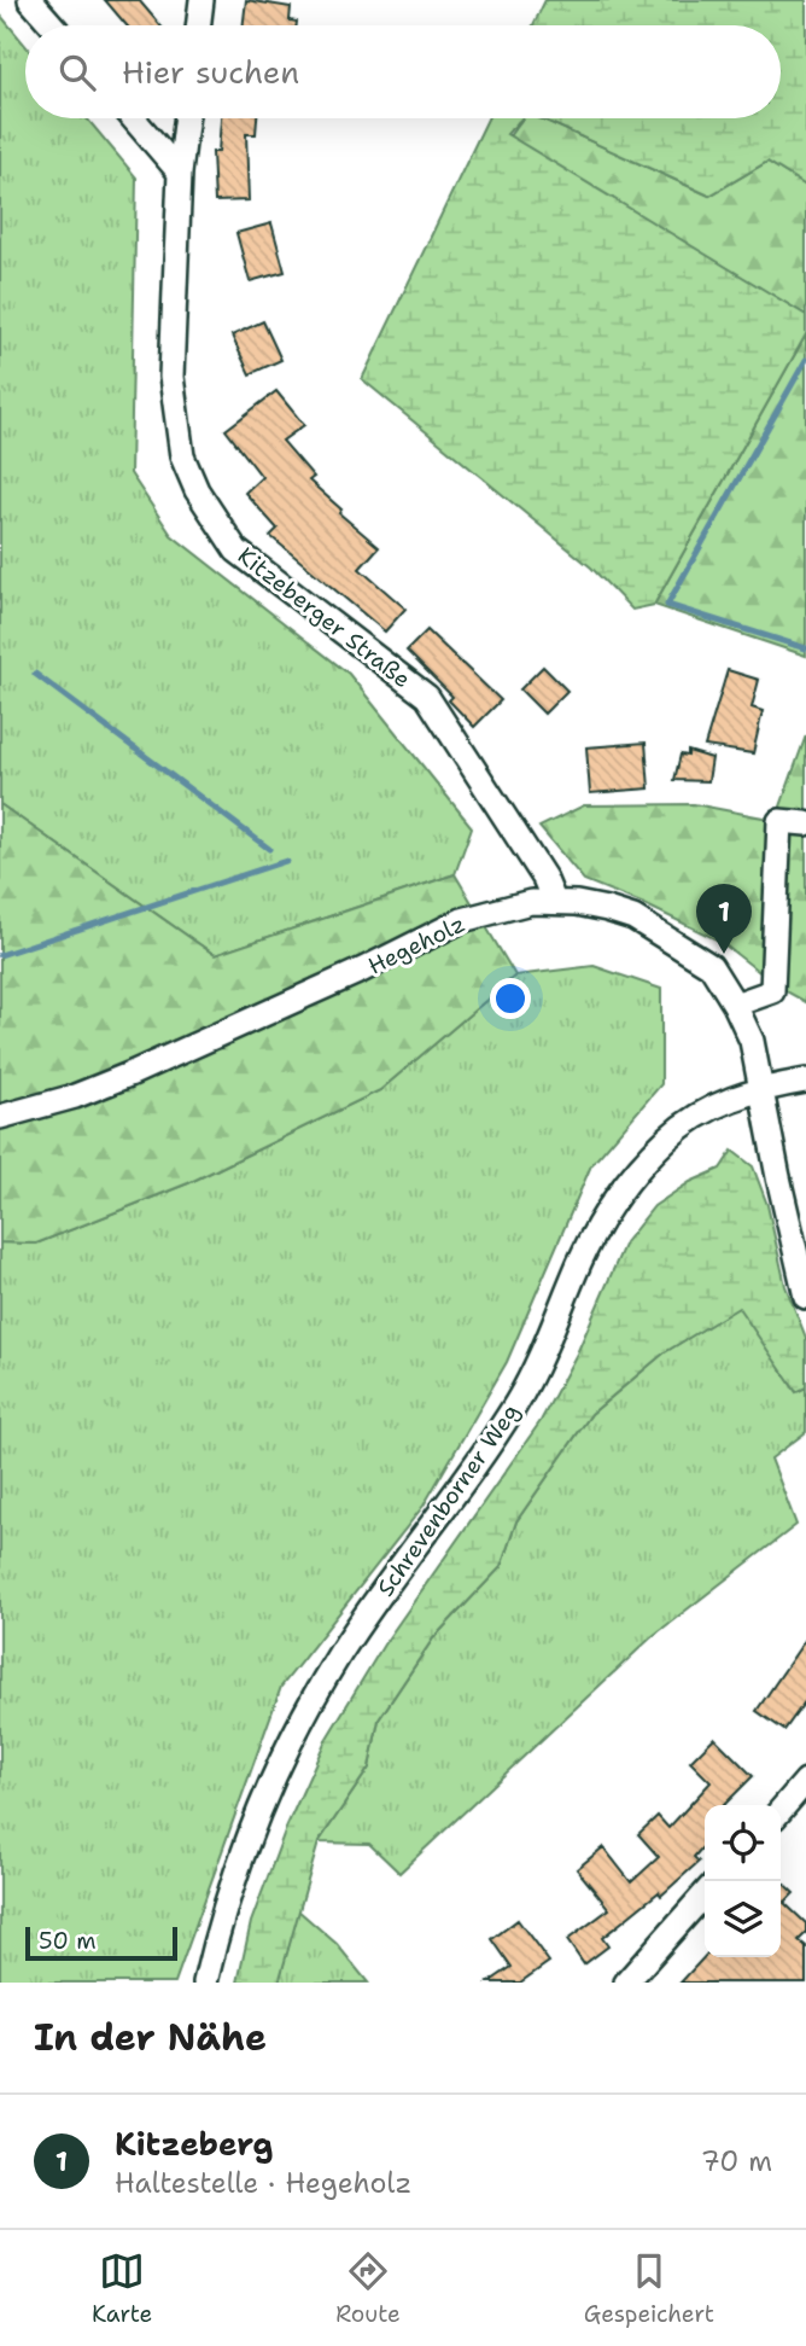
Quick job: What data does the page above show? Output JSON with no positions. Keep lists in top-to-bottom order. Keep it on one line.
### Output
{"streets":{"street":["Kitzeberger Straße","Hegeholz","Schrevenborner Weg"]},"crossings":[["Kitzeberger Straße","Hegeholz"],["Hegeholz","Schrevenborner Weg"]],"scale_bar":"50 m","page":{"search":"Hier suchen","pins":"1","scale":"50 m","heading":"In der Nähe","list":[{"mark":"1","name":"Kitzeberg","note":"Haltestelle · Hegeholz","value":"70 m"}],"nav":["Karte","Route","Gespeichert"]}}
